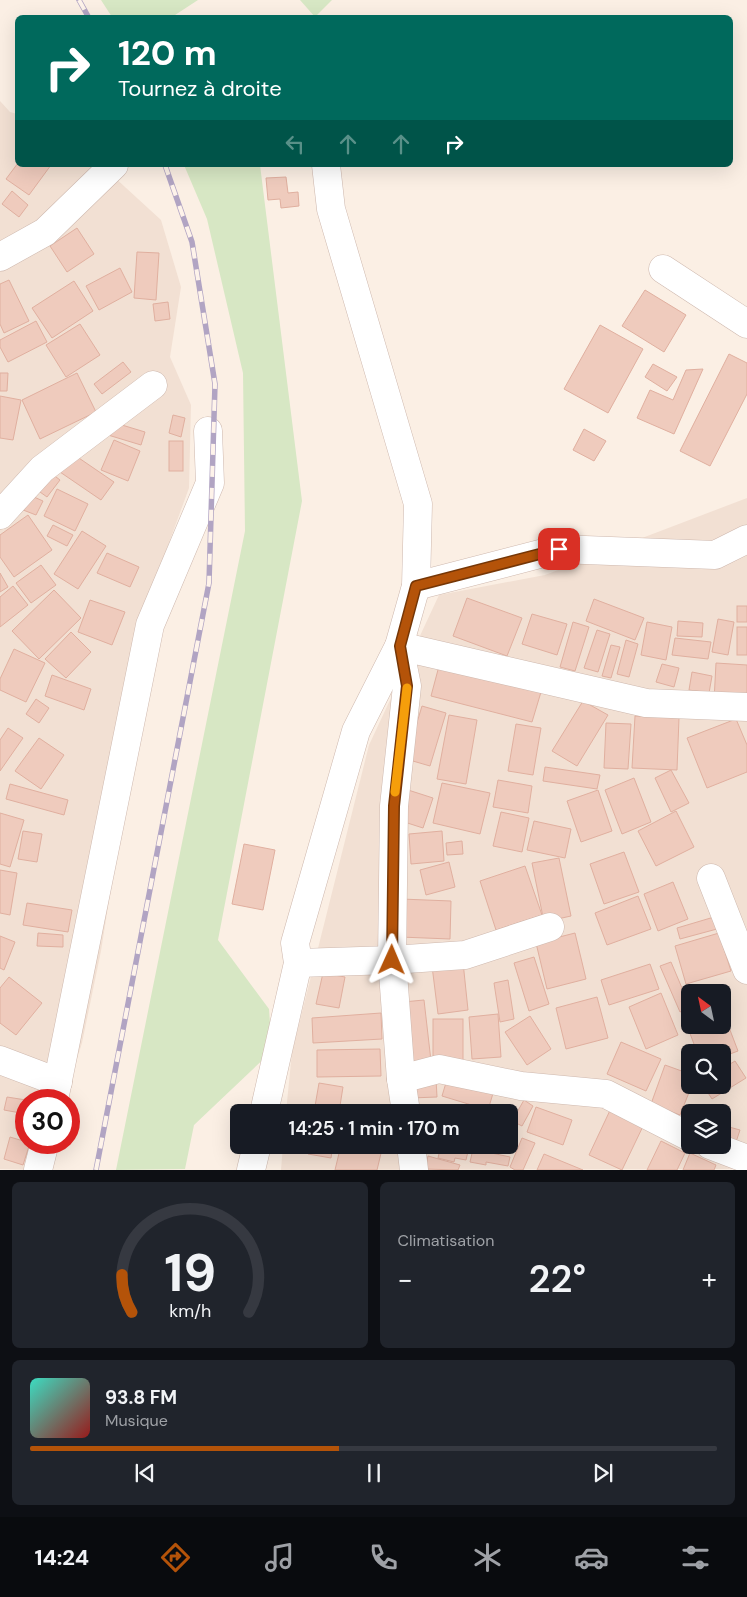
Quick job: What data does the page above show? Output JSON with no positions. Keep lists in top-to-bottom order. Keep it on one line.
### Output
{"north":"top left","page":{"turn":["120 m","Tournez à droite"],"limit":"30","trip":"14:25 · 1 min · 170 m","tile":"Climatisation","heat":["−","22°","+"],"song":["93.8 FM","Musique"],"tabs":"14:24","gauge":["19","km/h"]}}
